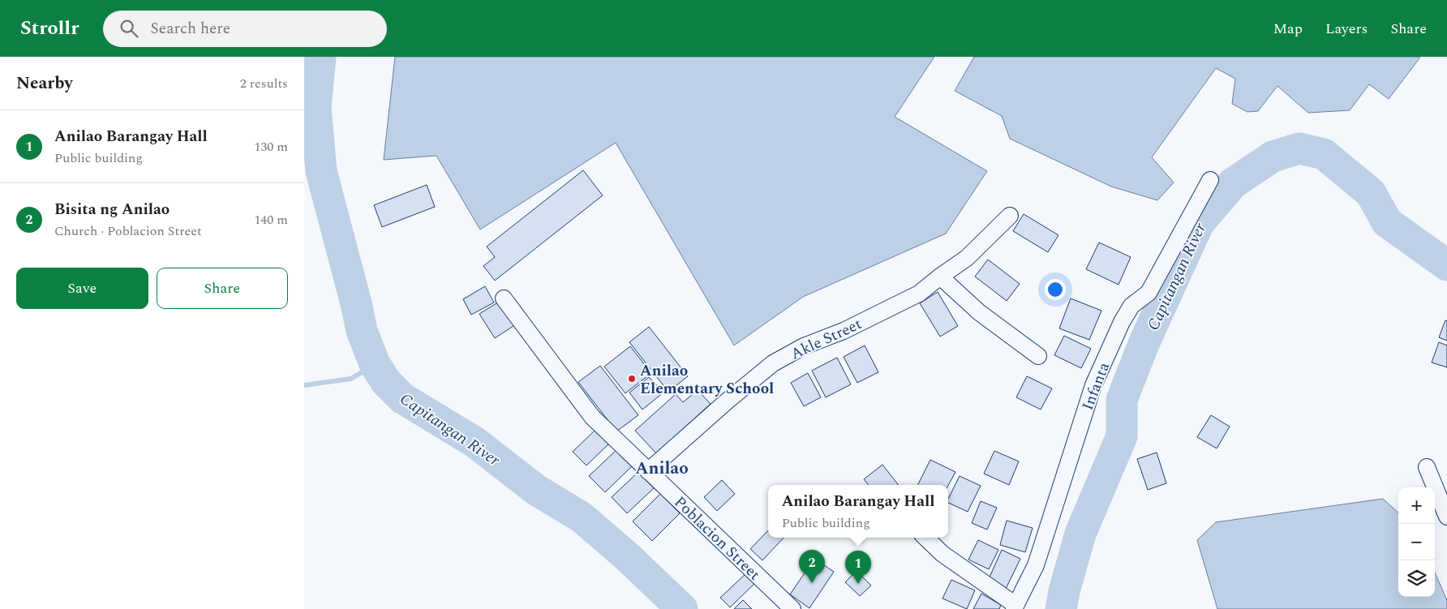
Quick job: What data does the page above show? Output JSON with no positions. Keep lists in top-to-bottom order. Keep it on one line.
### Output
{"streets":{"street":["Akle Street","Infanta","Poblacion Street"]},"crossings":[["Akle Street","Poblacion Street"]],"districts":["Anilao"],"water":["Capitangan River"],"places":["Anilao Elementary School"],"page":{"header":"Strollr","search":"Search here","nav":["Map","Layers","Share"],"heading":["Nearby","2 results"],"list":[{"mark":"1","name":"Anilao Barangay Hall","note":"Public building","value":"130 m"},{"mark":"2","name":"Bisita ng Anilao","note":"Church · Poblacion Street","value":"140 m"}],"buttons":["Save","Share"],"popup":["Anilao Barangay Hall","Public building"],"map_buttons":["+","−"],"pins":["2","1"]}}
